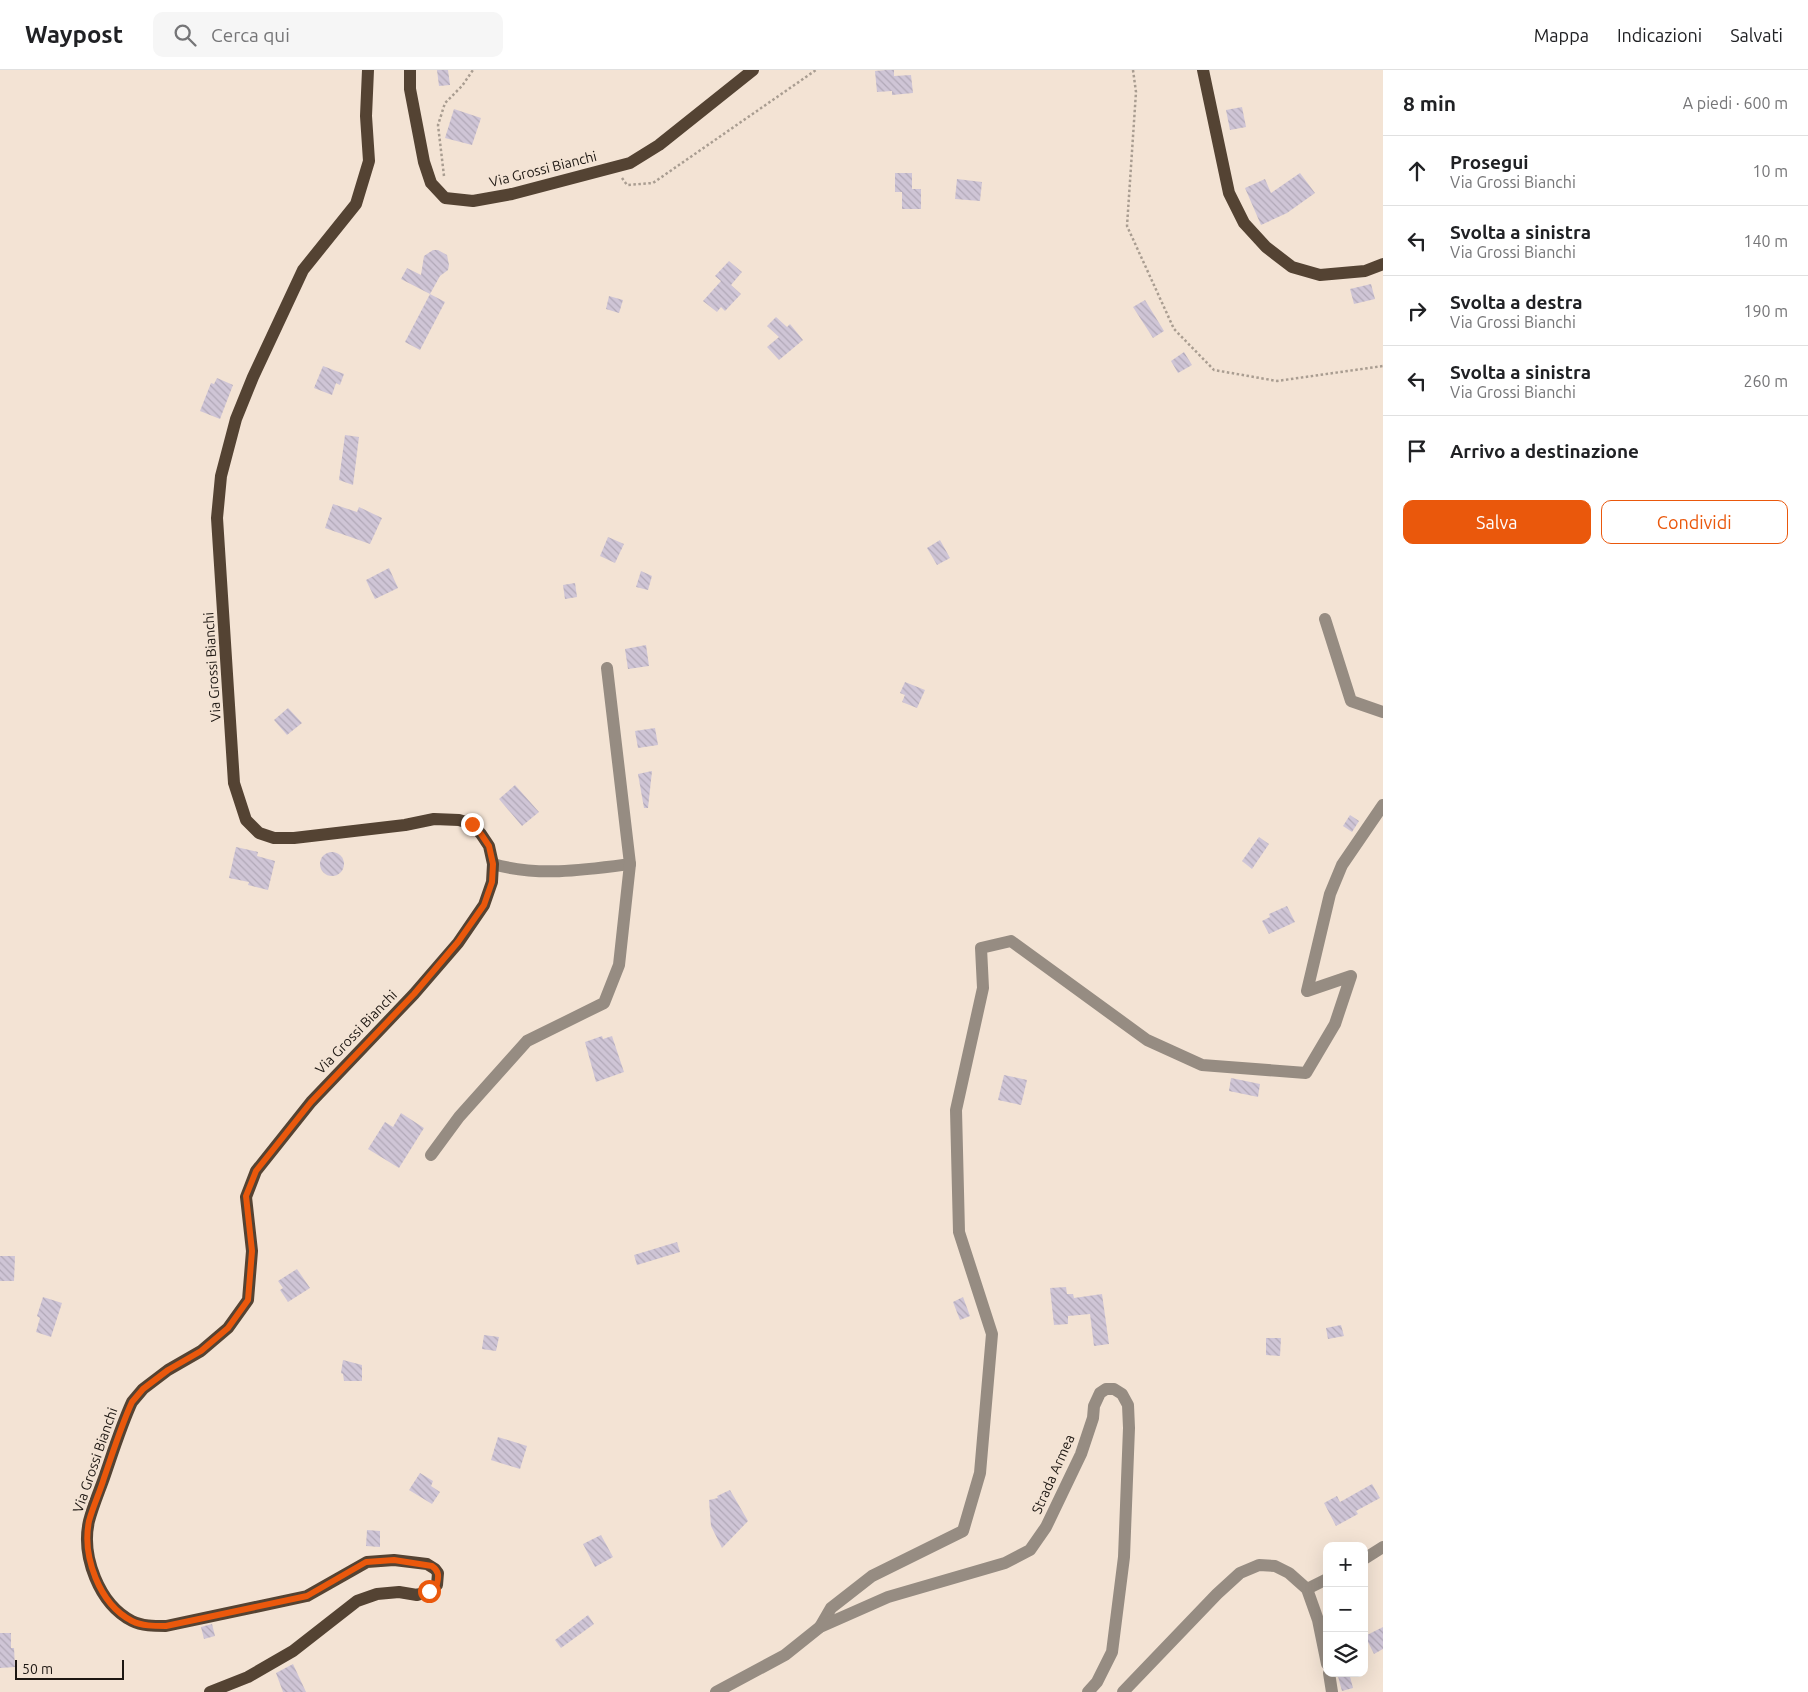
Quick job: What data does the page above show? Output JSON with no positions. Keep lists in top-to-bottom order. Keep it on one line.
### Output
{"streets":{"main road":["Via Grossi Bianchi"],"street":["Strada Armea"]},"scale_bar":"50 m","page":{"header":"Waypost","search":"Cerca qui","nav":["Mappa","Indicazioni","Salvati"],"heading":["8 min","A piedi · 600 m"],"list":[["Prosegui","Via Grossi Bianchi","10 m"],["Svolta a sinistra","Via Grossi Bianchi","140 m"],["Svolta a destra","Via Grossi Bianchi","190 m"],["Svolta a sinistra","Via Grossi Bianchi","260 m"],"Arrivo a destinazione"],"buttons":["Salva","Condividi"],"map_buttons":["+","−"],"scale":"50 m"}}
